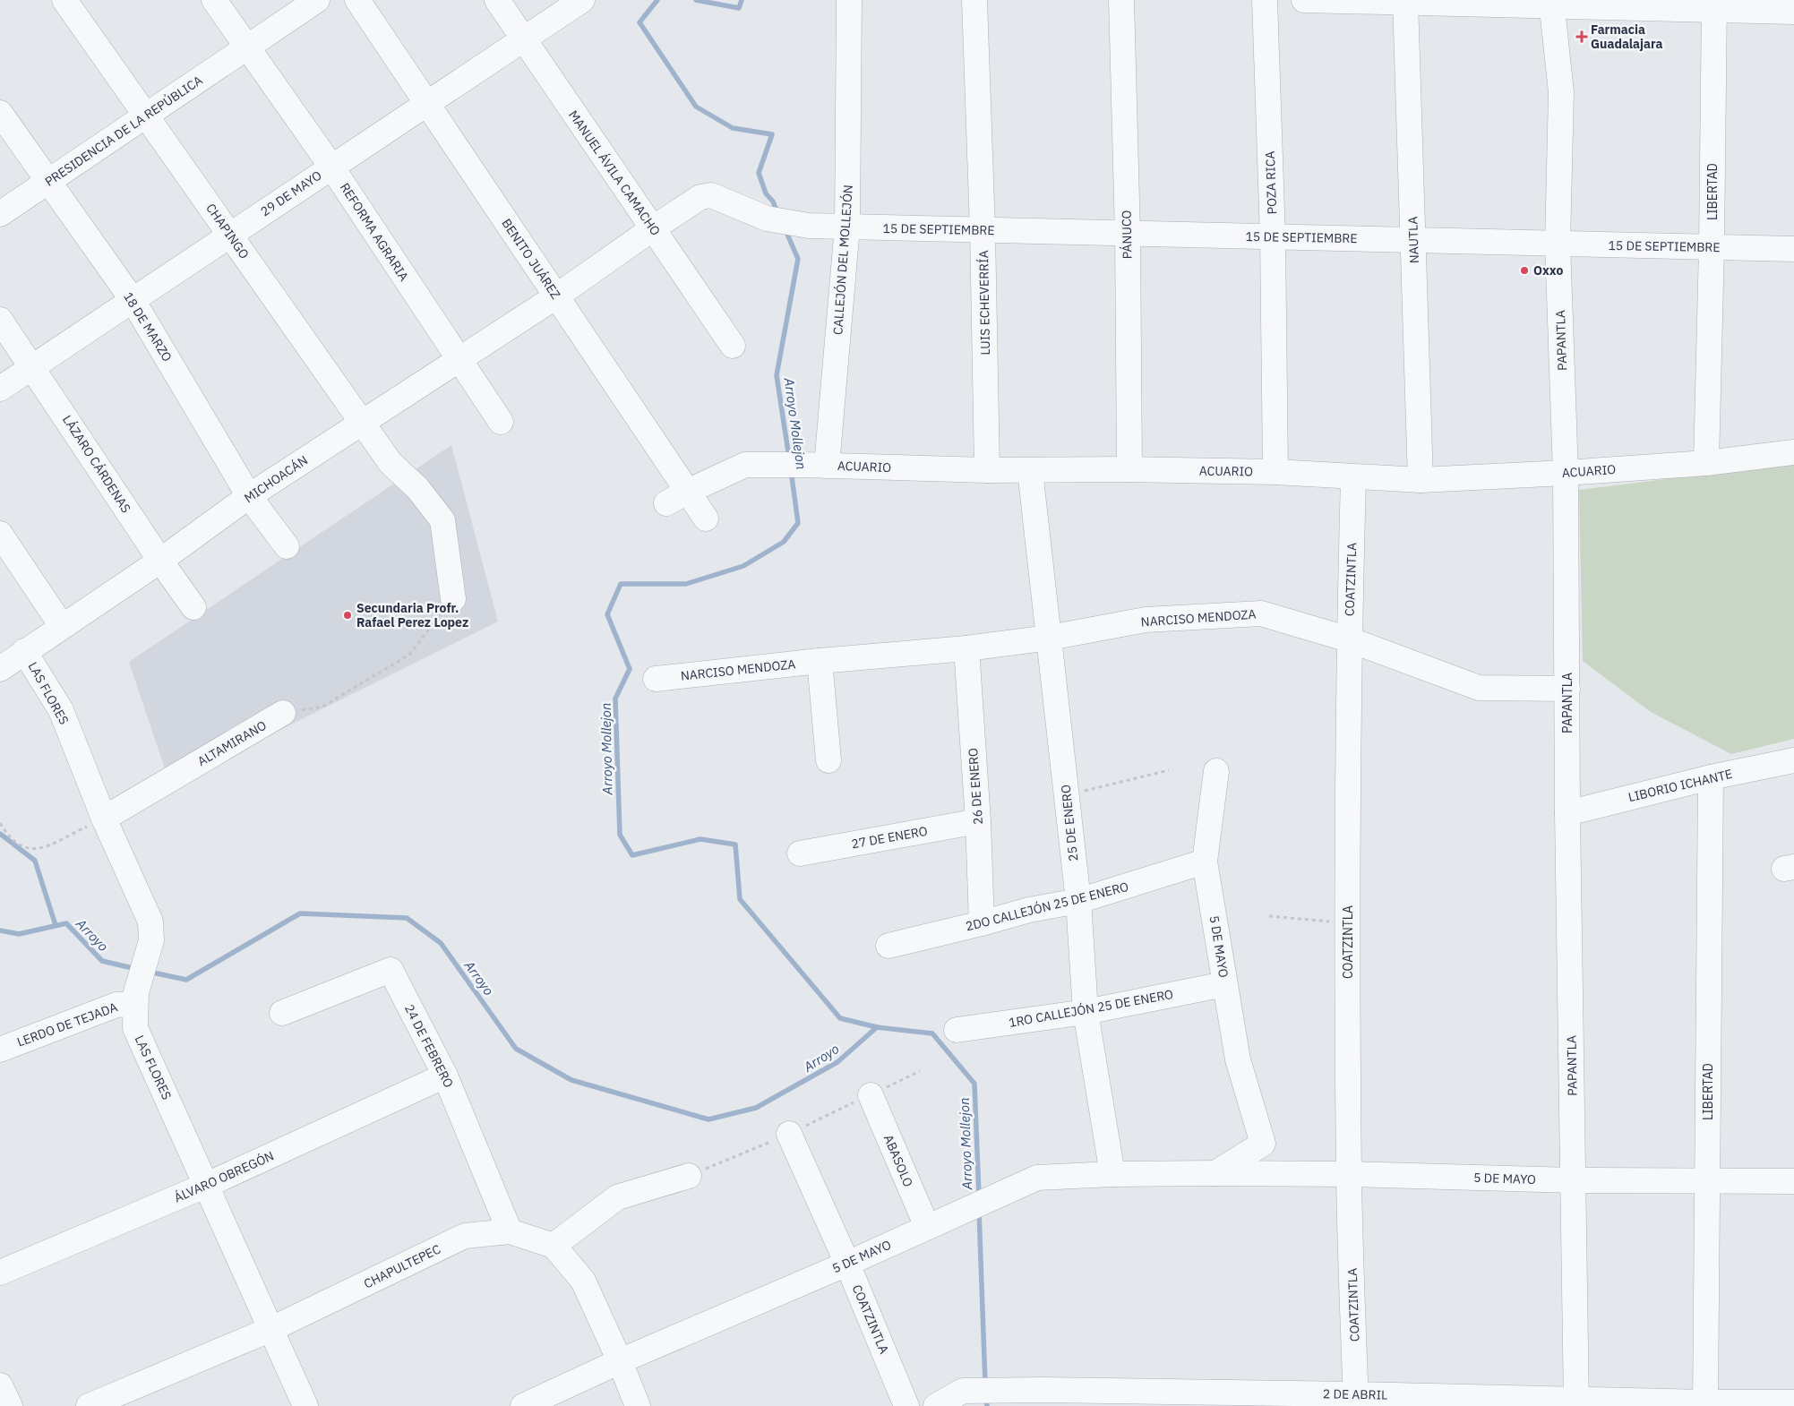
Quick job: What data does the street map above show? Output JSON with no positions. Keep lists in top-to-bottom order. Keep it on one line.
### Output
{"streets":{"street":["PRESIDENCIA DE LA REPÚBLICA","MANUEL ÁVILA CAMACHO","POZA RICA","LIBERTAD","29 DE MAYO","15 DE SEPTIEMBRE","CHAPINGO","REFORMA AGRARIA","PÁNUCO","NAUTLA","BENITO JUÁREZ","CALLEJÓN DEL MOLLEJÓN","LUIS ECHEVERRÍA","18 DE MARZO","PAPANTLA","LÁZARO CÁRDENAS","ACUARIO","MICHOACÁN","COATZINTLA","NARCISO MENDOZA","LAS FLORES","ALTAMIRANO","LIBORIO ICHANTE","26 DE ENERO","25 DE ENERO","27 DE ENERO","2DO CALLEJÓN 25 DE ENERO","5 DE MAYO","1RO CALLEJÓN 25 DE ENERO","LERDO DE TEJADA","24 DE FEBRERO","ABASOLO","ÁLVARO OBREGÓN","CHAPULTEPEC","2 DE ABRIL"]},"crossings":[["PRESIDENCIA DE LA REPÚBLICA","CHAPINGO"],["PRESIDENCIA DE LA REPÚBLICA","REFORMA AGRARIA"],["PRESIDENCIA DE LA REPÚBLICA","18 DE MARZO"],["MANUEL ÁVILA CAMACHO","29 DE MAYO"],["MANUEL ÁVILA CAMACHO","MICHOACÁN"],["POZA RICA","15 DE SEPTIEMBRE"],["POZA RICA","ACUARIO"],["LIBERTAD","15 DE SEPTIEMBRE"],["LIBERTAD","ACUARIO"],["LIBERTAD","LIBORIO ICHANTE"],["LIBERTAD","5 DE MAYO"],["LIBERTAD","2 DE ABRIL"],["29 DE MAYO","CHAPINGO"],["29 DE MAYO","REFORMA AGRARIA"],["29 DE MAYO","BENITO JUÁREZ"],["29 DE MAYO","18 DE MARZO"],["29 DE MAYO","LÁZARO CÁRDENAS"],["15 DE SEPTIEMBRE","PÁNUCO"],["15 DE SEPTIEMBRE","NAUTLA"],["15 DE SEPTIEMBRE","CALLEJÓN DEL MOLLEJÓN"],["15 DE SEPTIEMBRE","LUIS ECHEVERRÍA"],["15 DE SEPTIEMBRE","PAPANTLA"],["15 DE SEPTIEMBRE","MICHOACÁN"],["CHAPINGO","MICHOACÁN"],["REFORMA AGRARIA","MICHOACÁN"],["PÁNUCO","ACUARIO"],["NAUTLA","ACUARIO"],["BENITO JUÁREZ","ACUARIO"],["BENITO JUÁREZ","MICHOACÁN"],["CALLEJÓN DEL MOLLEJÓN","ACUARIO"],["LUIS ECHEVERRÍA","ACUARIO"],["18 DE MARZO","MICHOACÁN"],["PAPANTLA","ACUARIO"],["PAPANTLA","NARCISO MENDOZA"],["PAPANTLA","LIBORIO ICHANTE"],["PAPANTLA","5 DE MAYO"],["PAPANTLA","2 DE ABRIL"],["LÁZARO CÁRDENAS","MICHOACÁN"],["ACUARIO","COATZINTLA"],["ACUARIO","25 DE ENERO"],["MICHOACÁN","LAS FLORES"],["COATZINTLA","NARCISO MENDOZA"],["COATZINTLA","5 DE MAYO"],["COATZINTLA","2 DE ABRIL"],["NARCISO MENDOZA","26 DE ENERO"],["NARCISO MENDOZA","25 DE ENERO"],["LAS FLORES","ALTAMIRANO"],["LAS FLORES","LERDO DE TEJADA"],["LAS FLORES","ÁLVARO OBREGÓN"],["LAS FLORES","CHAPULTEPEC"],["26 DE ENERO","27 DE ENERO"],["26 DE ENERO","2DO CALLEJÓN 25 DE ENERO"],["25 DE ENERO","2DO CALLEJÓN 25 DE ENERO"],["25 DE ENERO","5 DE MAYO"],["25 DE ENERO","1RO CALLEJÓN 25 DE ENERO"],["2DO CALLEJÓN 25 DE ENERO","5 DE MAYO"],["5 DE MAYO","1RO CALLEJÓN 25 DE ENERO"],["5 DE MAYO","ABASOLO"],["24 DE FEBRERO","ÁLVARO OBREGÓN"],["24 DE FEBRERO","CHAPULTEPEC"]],"water":["Arroyo Mollejon","Arroyo"],"places":{"health":["Farmacia Guadalajara"],"other":["Oxxo","Secundaria Profr. Rafael Perez Lopez"]}}
